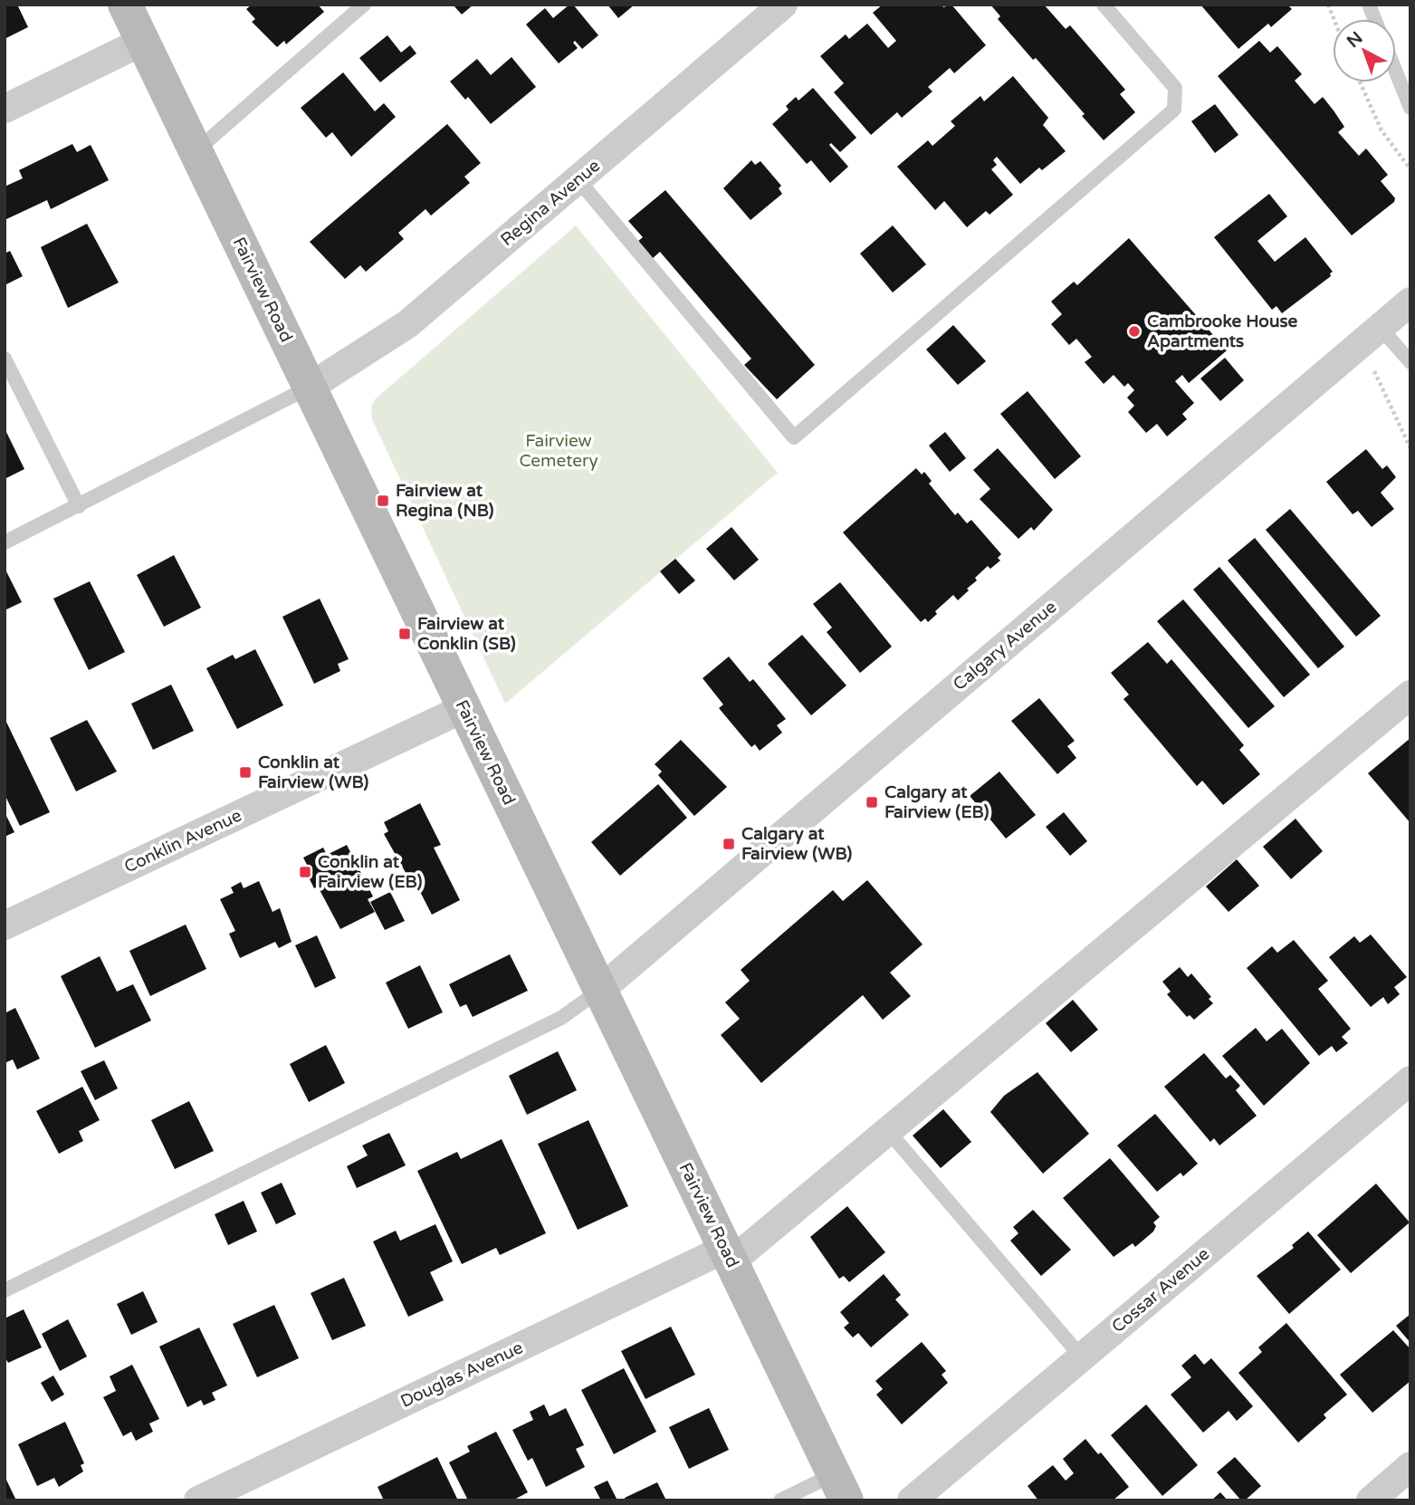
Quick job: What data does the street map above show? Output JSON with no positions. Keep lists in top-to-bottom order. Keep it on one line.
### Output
{"streets":{"main road":["Fairview Road"],"street":["Regina Avenue","Calgary Avenue","Conklin Avenue","Cossar Avenue","Douglas Avenue"]},"crossings":[["Regina Avenue","Fairview Road"],["Fairview Road","Calgary Avenue"],["Fairview Road","Conklin Avenue"],["Fairview Road","Douglas Avenue"]],"parks":["Fairview Cemetery"],"places":{"other":["Cambrooke House Apartments"],"transit":["Fairview at Regina (NB)","Fairview at Conklin (SB)","Conklin at Fairview (WB)","Calgary at Fairview (EB)","Calgary at Fairview (WB)","Conklin at Fairview (EB)"]},"north":"top left"}
